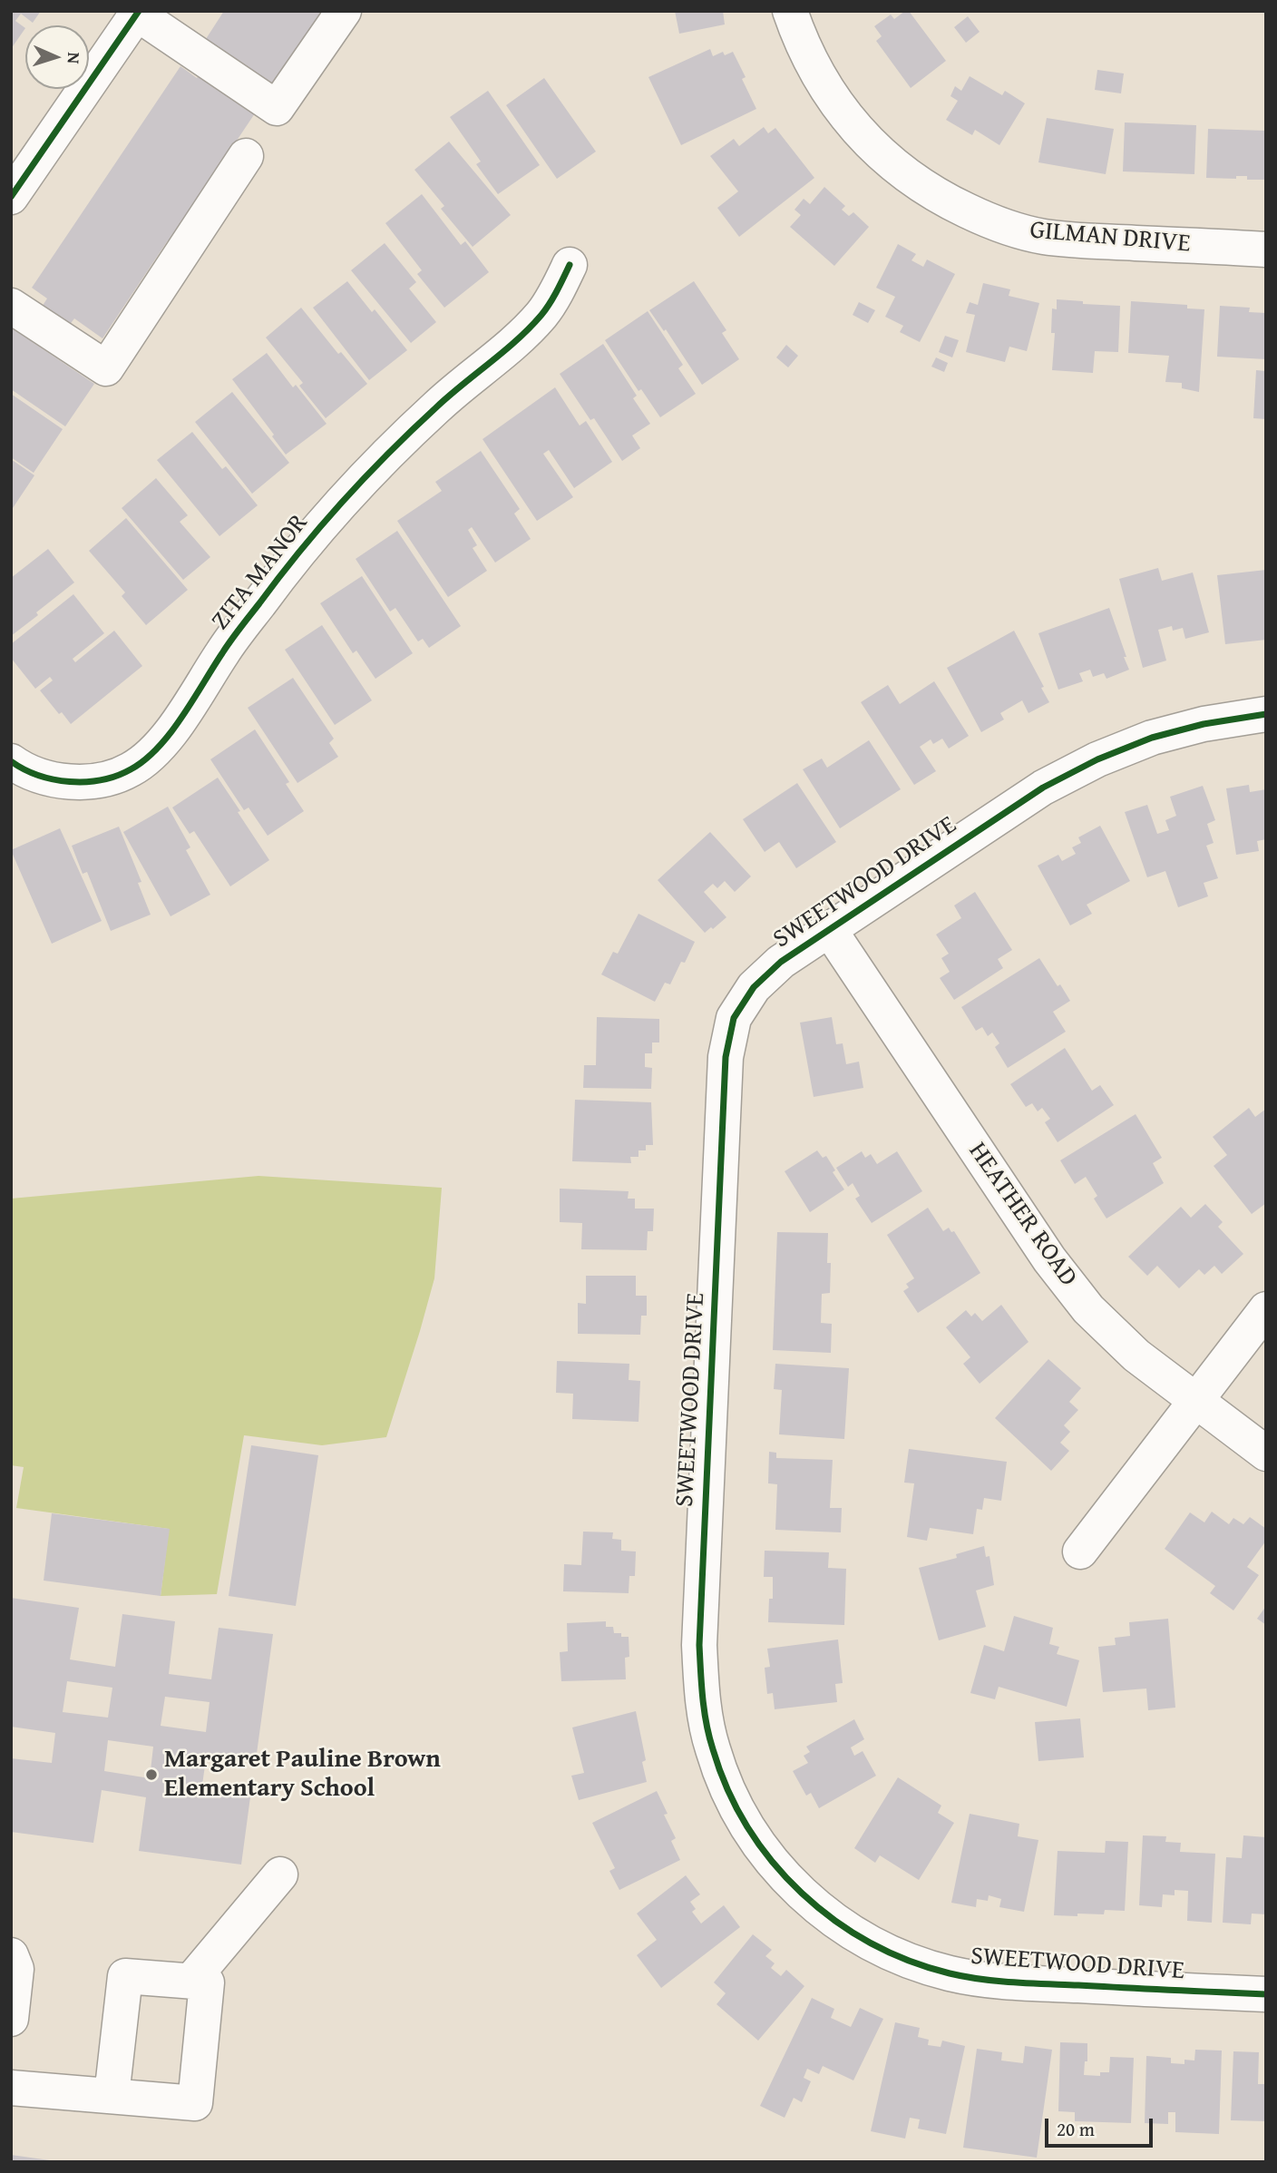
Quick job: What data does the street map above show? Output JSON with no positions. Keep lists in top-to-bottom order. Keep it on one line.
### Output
{"streets":{"street":["GILMAN DRIVE","ZITA MANOR","SWEETWOOD DRIVE","HEATHER ROAD"]},"crossings":[["SWEETWOOD DRIVE","HEATHER ROAD"]],"places":["Margaret Pauline Brown Elementary School"],"scale_bar":"20 m","north":"right"}
